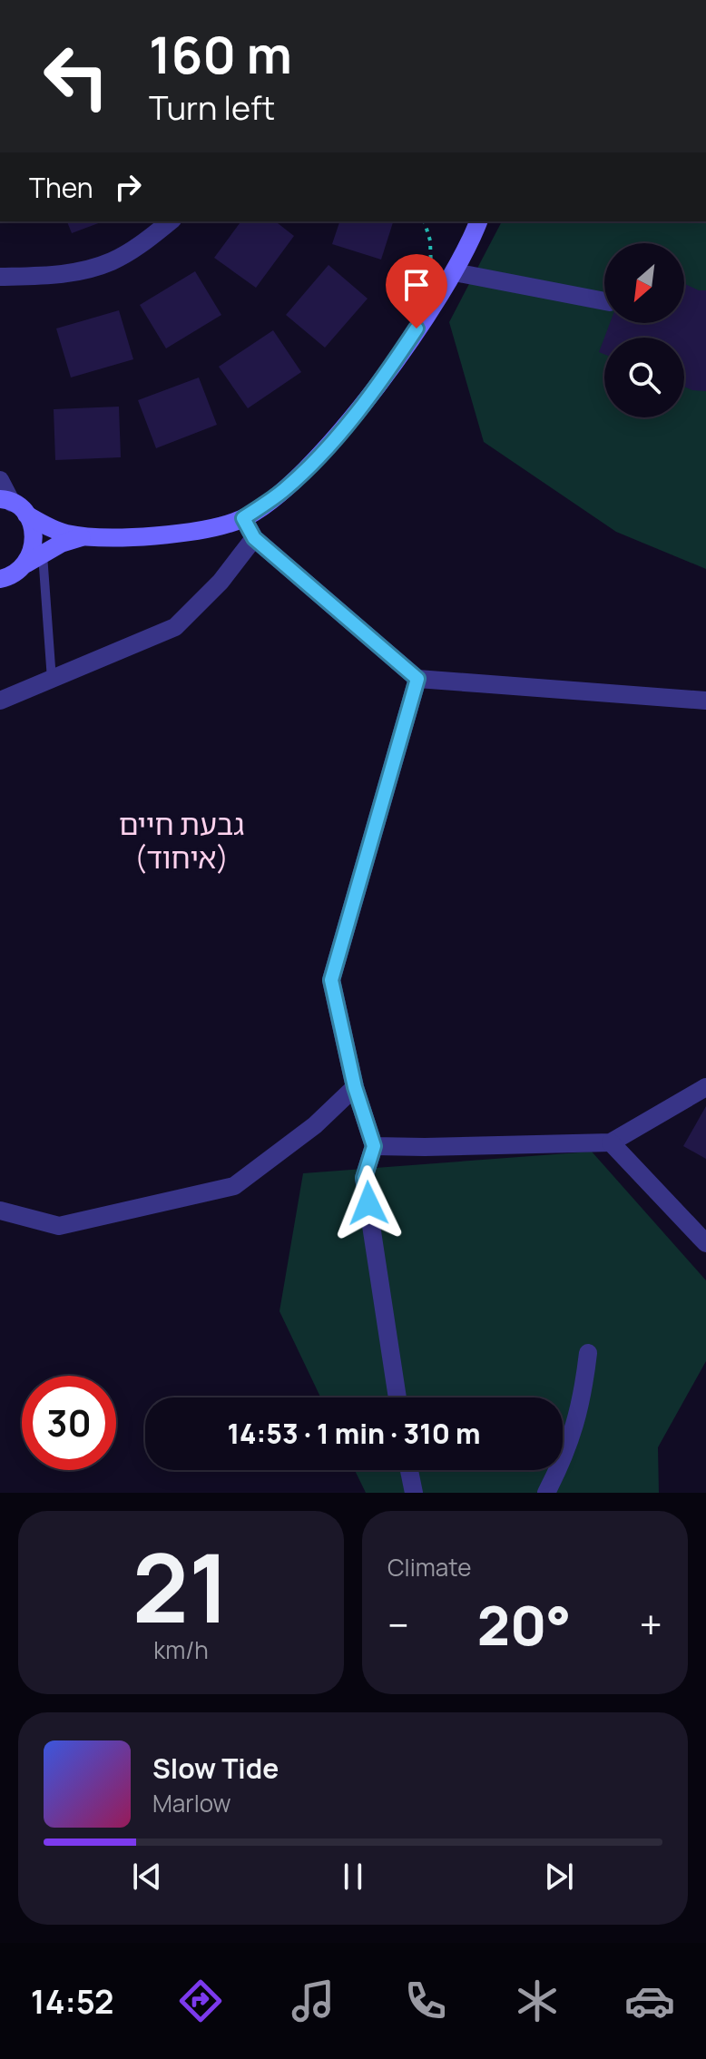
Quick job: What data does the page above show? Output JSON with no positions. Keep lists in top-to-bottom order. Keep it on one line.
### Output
{"districts":["גבעת חיים (איחוד)"],"north":"bottom left","page":{"turn":["160 m","Turn left"],"then":"Then","limit":"30","trip":"14:53 · 1 min · 310 m","tile":[["21","km/h"],"Climate"],"heat":["−","20°","+"],"song":["Slow Tide","Marlow"],"tabs":"14:52"}}
